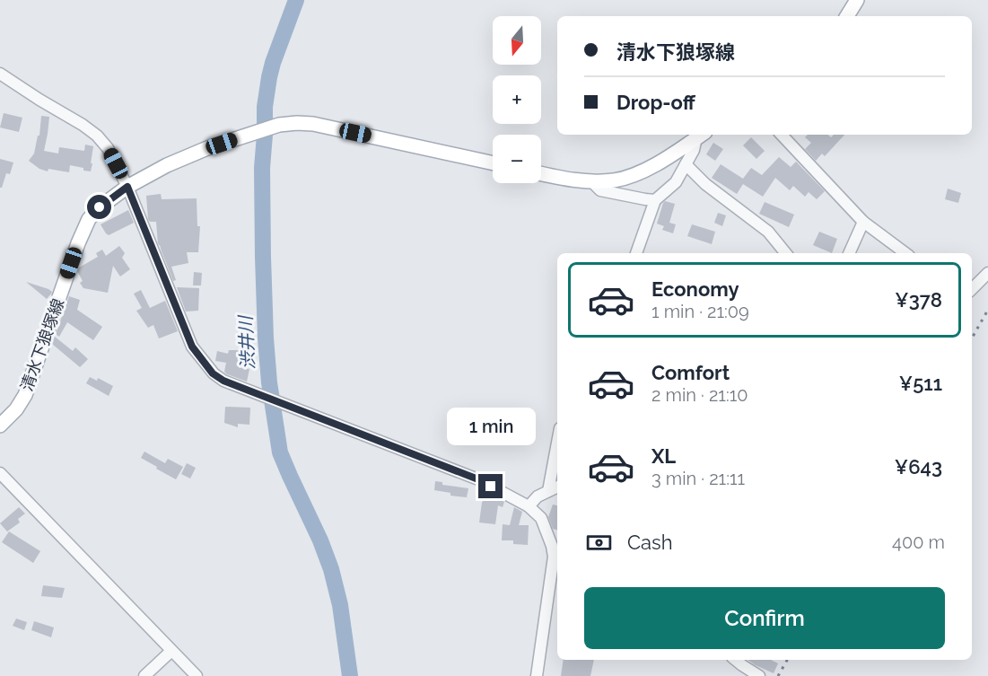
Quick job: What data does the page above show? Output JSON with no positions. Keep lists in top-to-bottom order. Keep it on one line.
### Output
{"streets":{"main road":["清水下狼塚線"]},"water":["渋井川"],"north":"bottom","page":{"map_buttons":["+","−"],"banner":["清水下狼塚線","Drop-off"],"list":[{"name":"Economy","note":"1 min · 21:09","value":"¥378"},{"name":"Comfort","note":"2 min · 21:10","value":"¥511"},{"name":"XL","note":"3 min · 21:11","value":"¥643"}],"bubble":"1 min","pay":["Cash","400 m"],"buttons":"Confirm"}}
